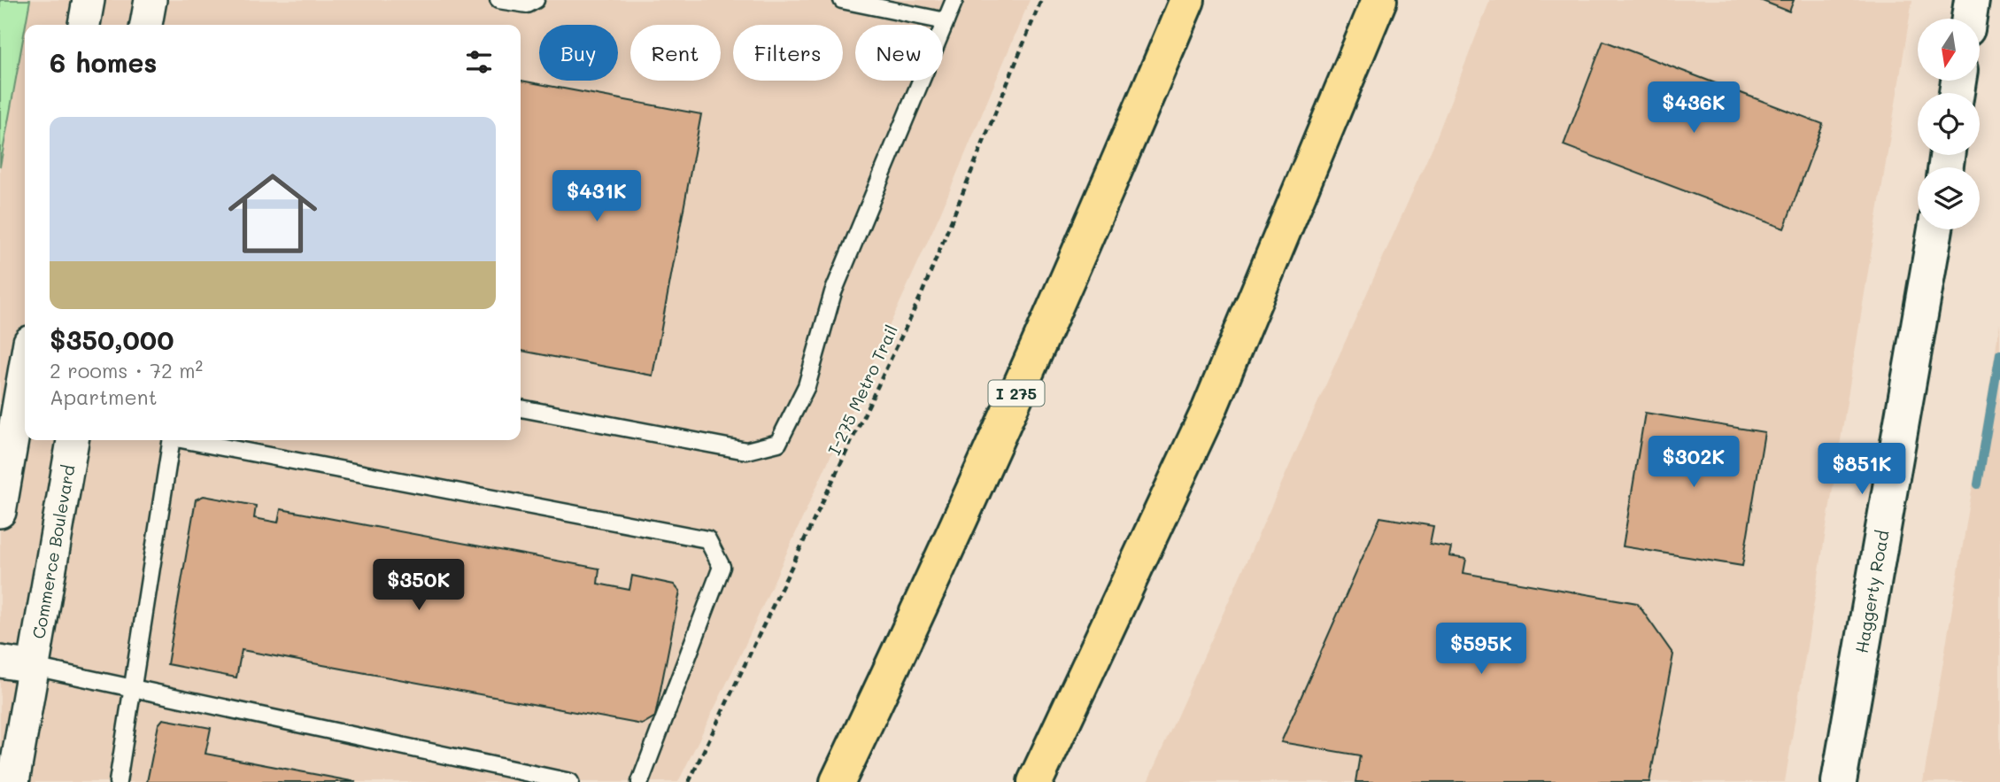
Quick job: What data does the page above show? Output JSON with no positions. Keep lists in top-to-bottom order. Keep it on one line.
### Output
{"streets":{"highway":["I 275"],"main road":["Haggerty Road"],"street":["Commerce Boulevard"],"path":["I-275 Metro Trail"]},"north":"bottom","page":{"chip":["Buy","Rent","Filters","New"],"heading":"6 homes","price":["$436K","$431K","$302K","$851K","$350K","$595K"],"list":[{"name":"$350,000","note":"2 rooms · 72 m² · Apartment"}]}}
